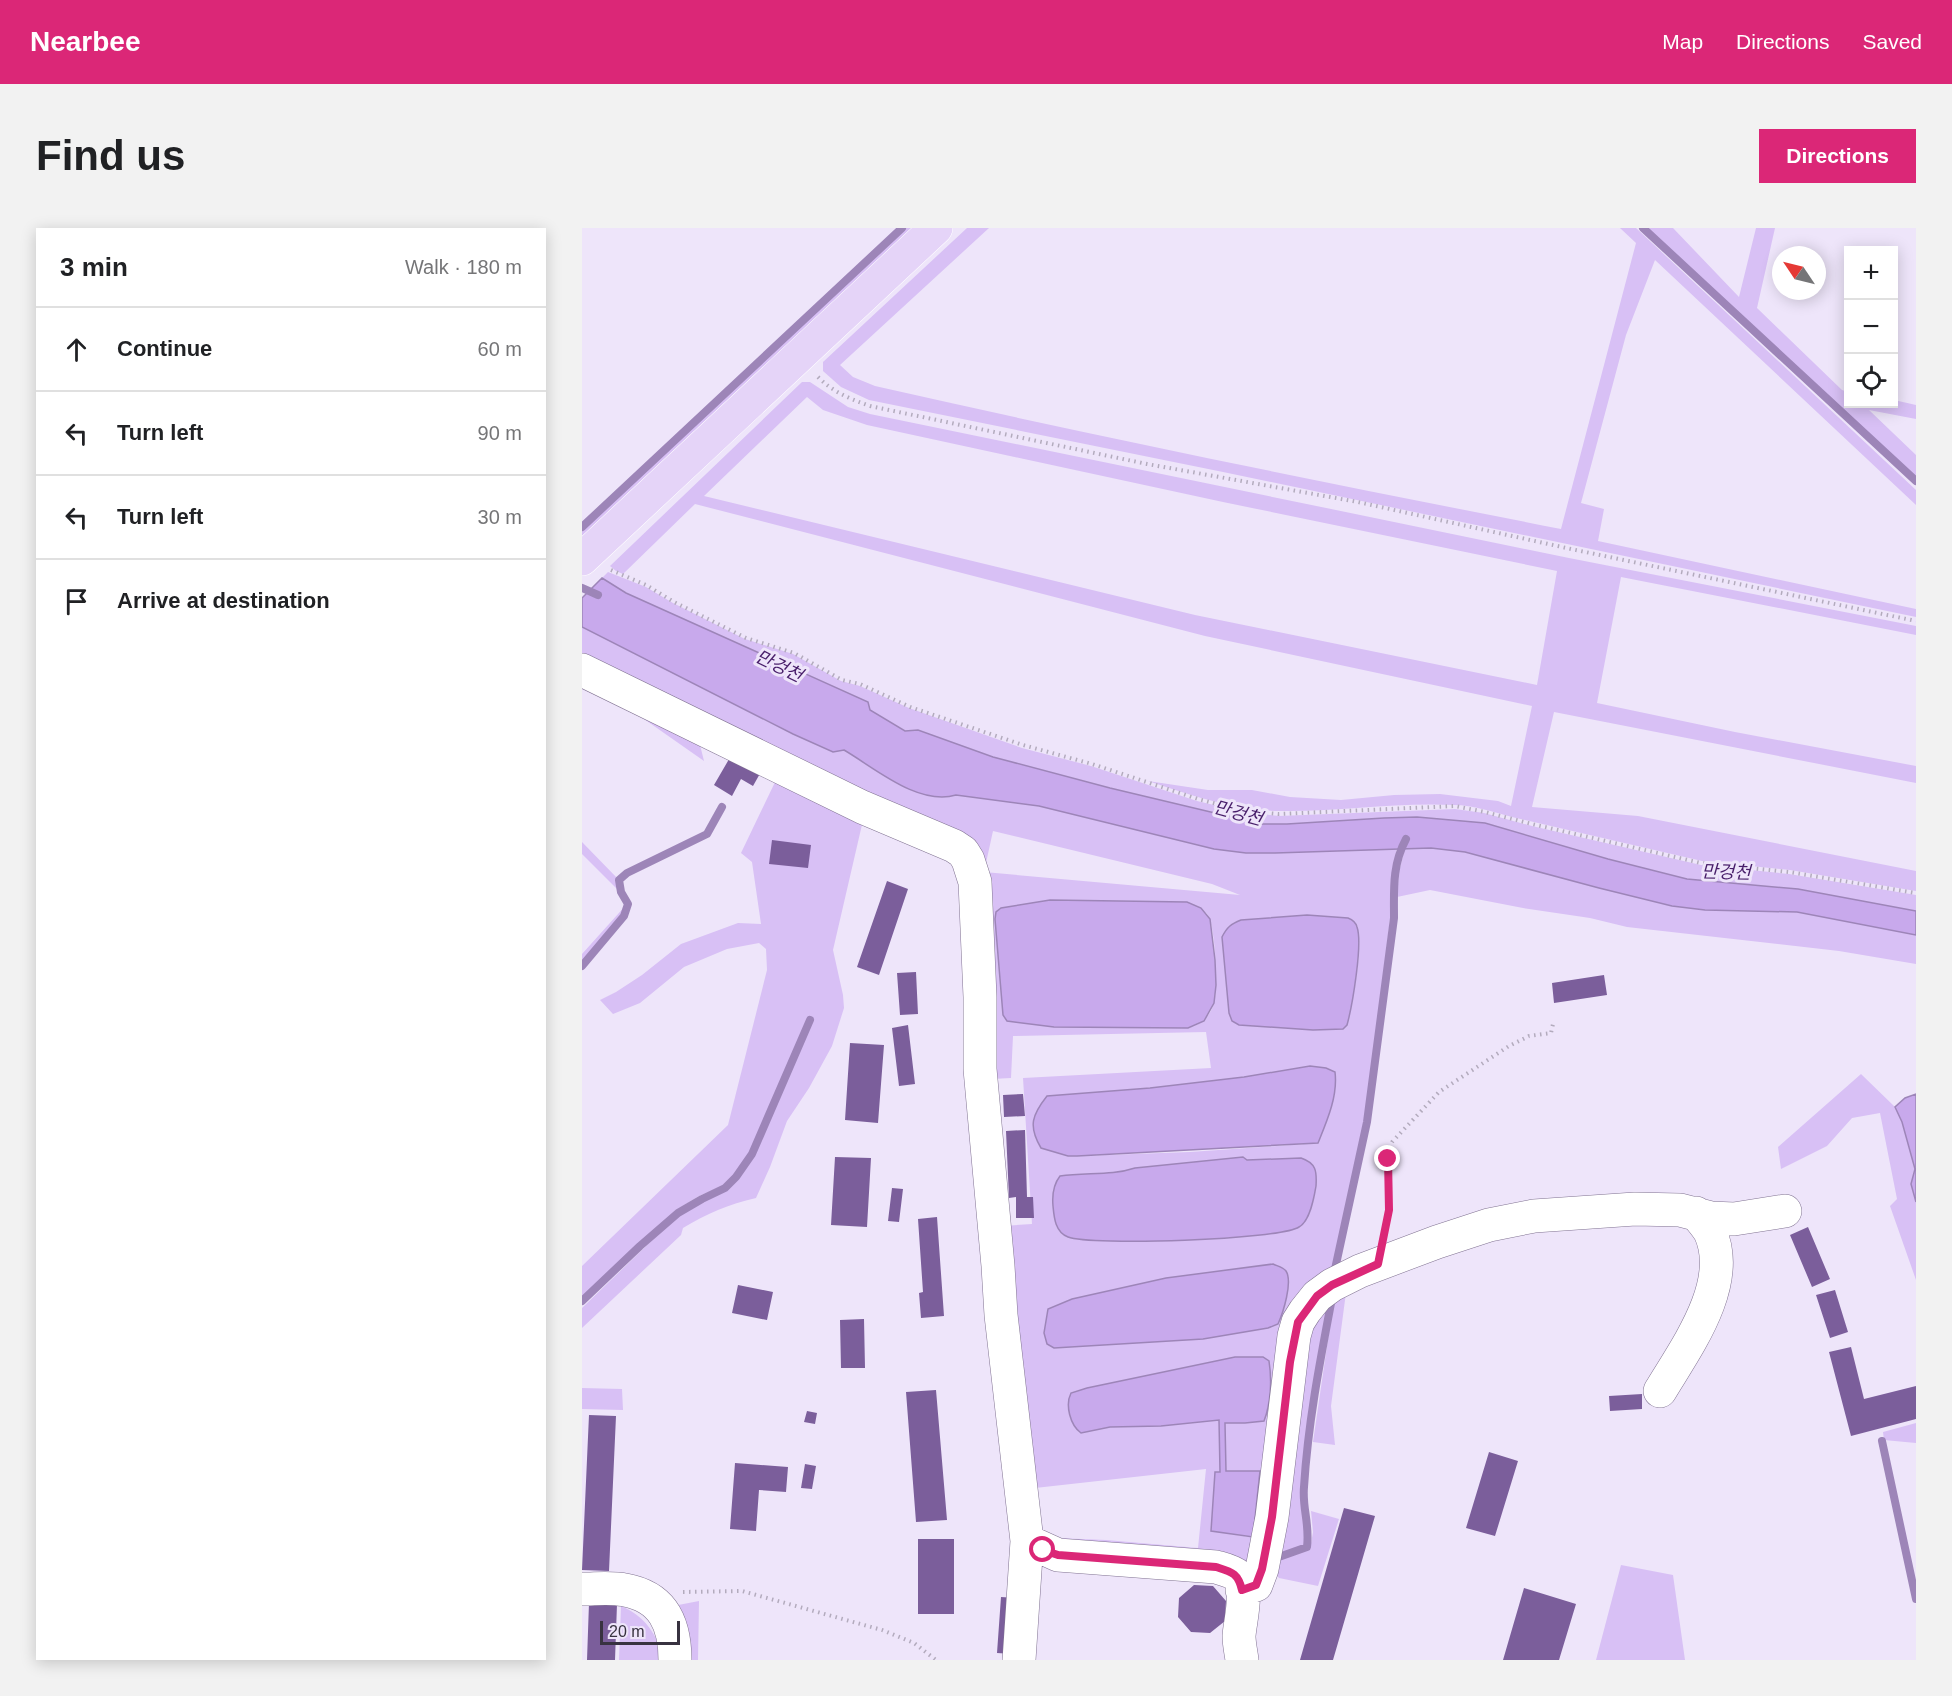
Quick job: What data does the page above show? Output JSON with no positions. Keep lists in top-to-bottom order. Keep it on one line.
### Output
{"water":["만겅천"],"scale_bar":"20 m","north":"top left","page":{"header":"Nearbee","nav":["Map","Directions","Saved"],"buttons":"Directions","title":"Find us","heading":["3 min","Walk · 180 m"],"map_buttons":["+","−"],"list":[["Continue","60 m"],["Turn left","90 m"],["Turn left","30 m"],"Arrive at destination"],"scale":"20 m"}}
